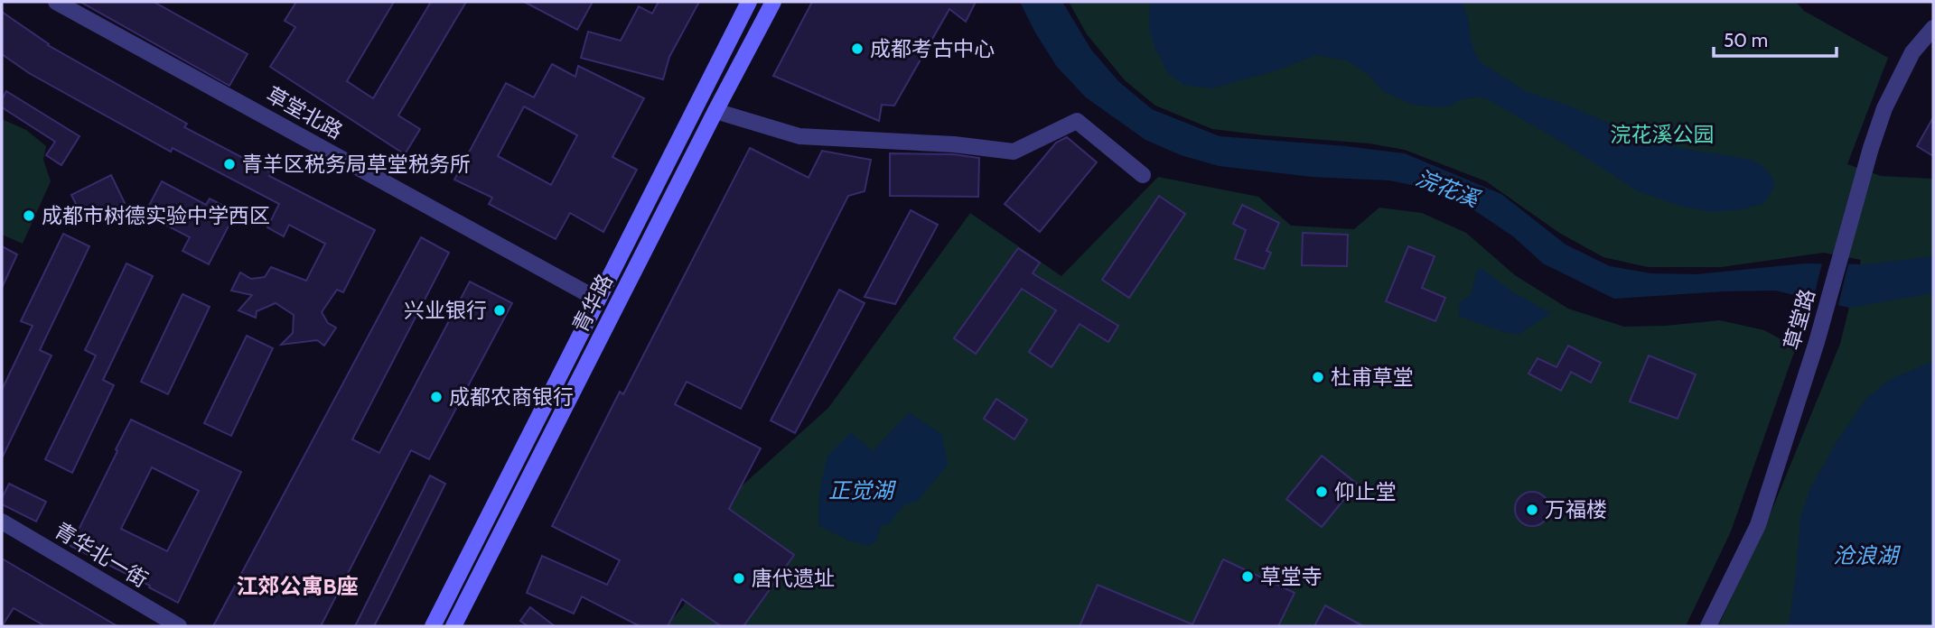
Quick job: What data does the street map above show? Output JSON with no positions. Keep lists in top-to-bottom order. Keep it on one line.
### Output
{"streets":{"main road":["青华路"],"street":["草堂北路","草堂路","青华北一街"]},"crossings":[["草堂北路","青华路"]],"districts":["江郊公寓B座"],"water":["浣花溪","正觉湖","沧浪湖"],"parks":["浣花溪公园"],"places":["成都考古中心","青羊区税务局草堂税务所","成都市树德实验中学西区","兴业银行","杜甫草堂","成都农商银行","仰止堂","万福楼","草堂寺","唐代遗址"],"scale_bar":"50 m"}
